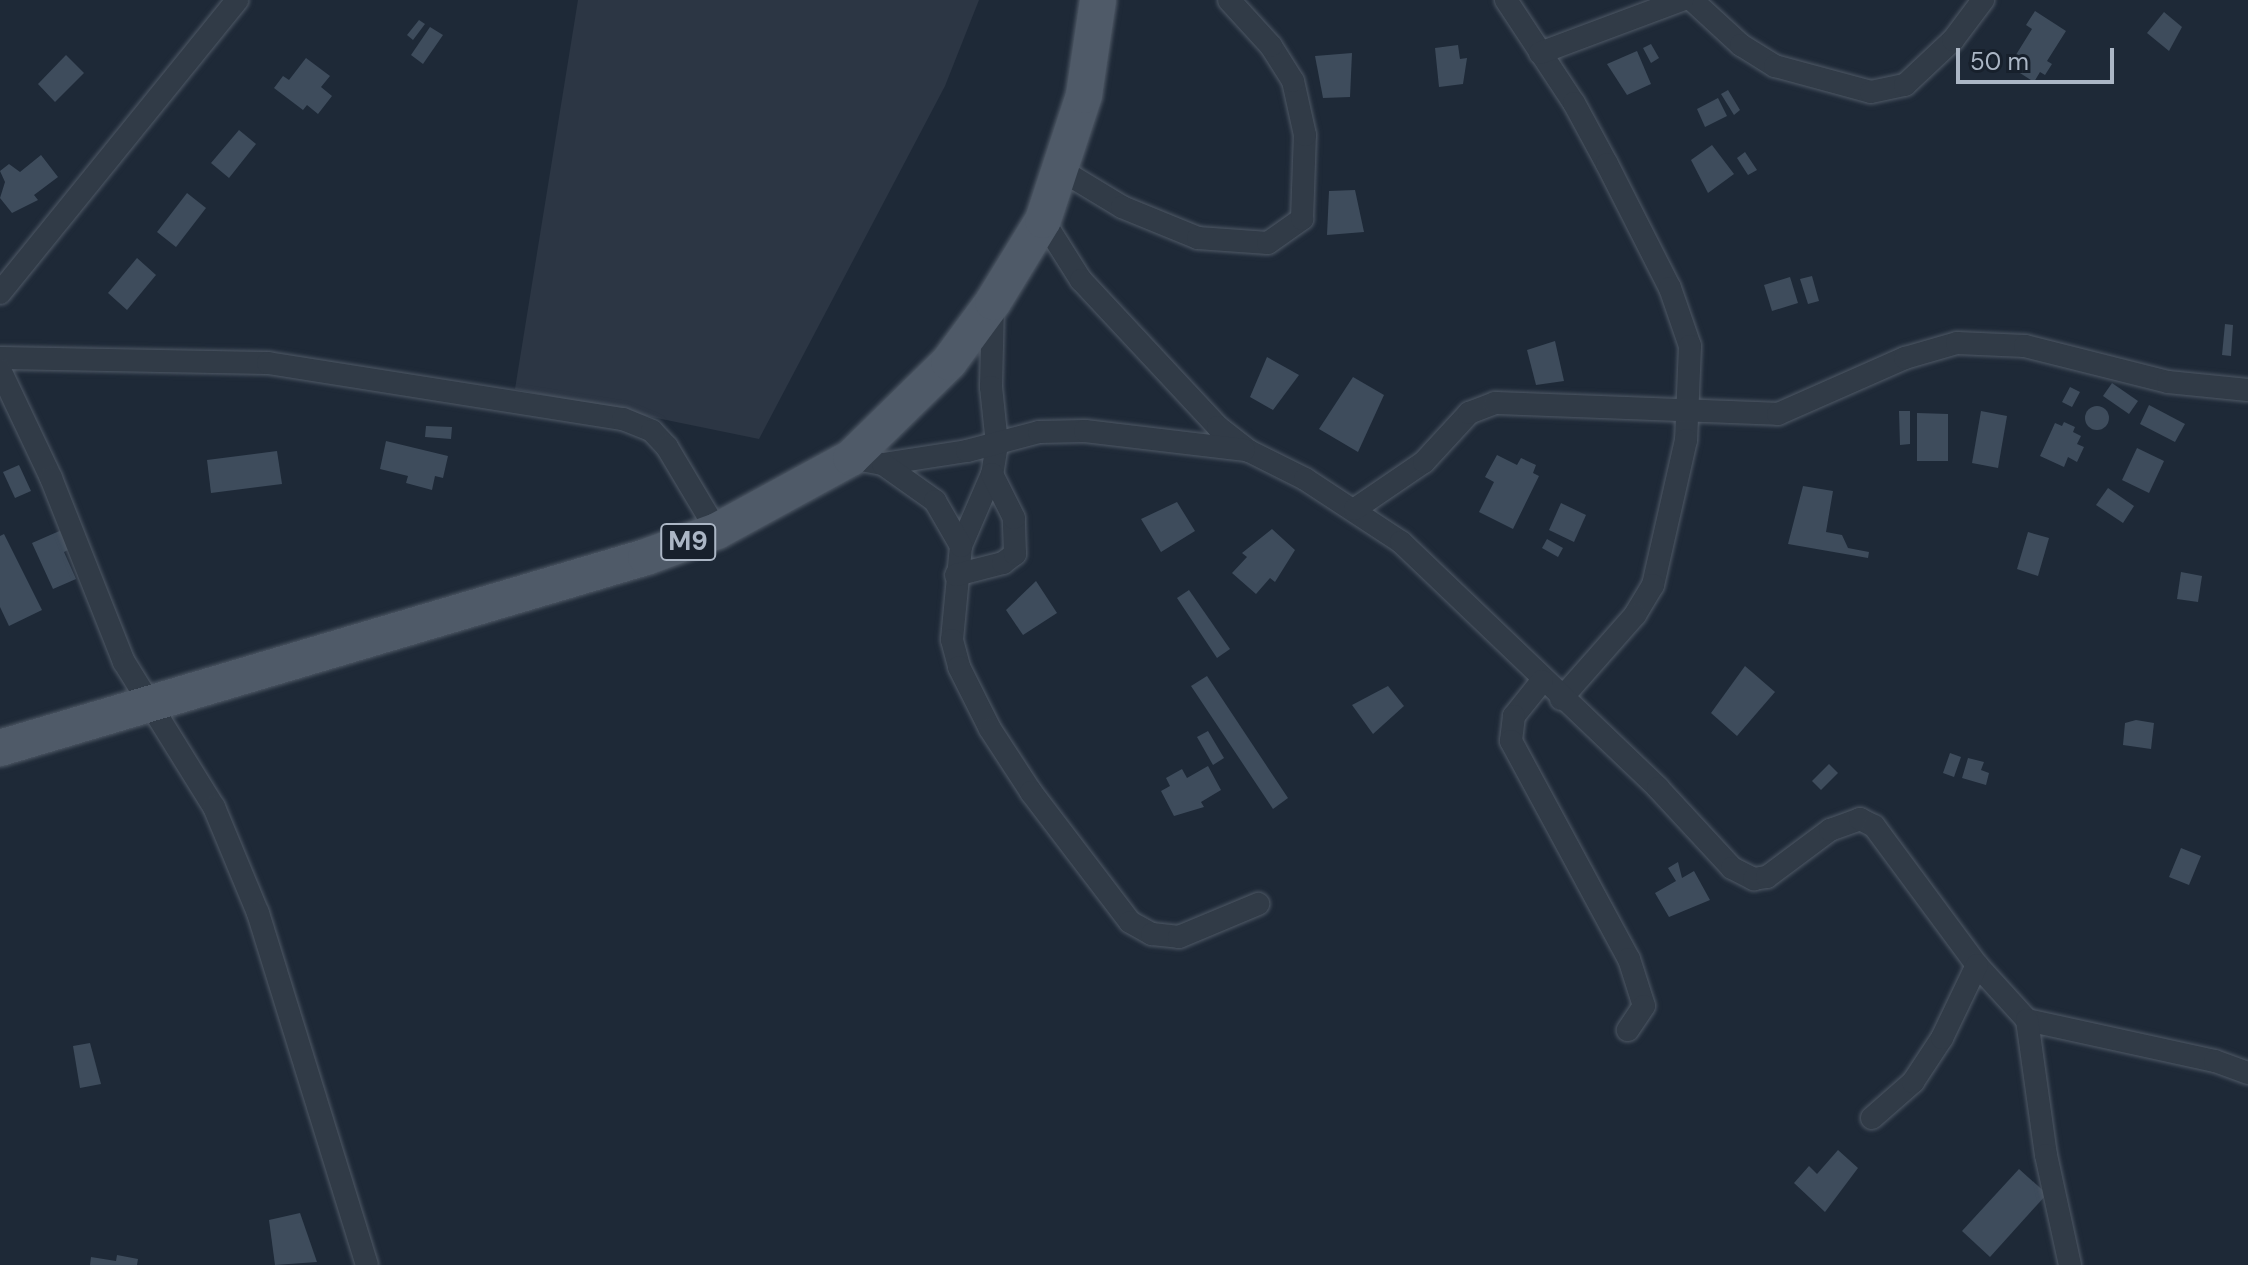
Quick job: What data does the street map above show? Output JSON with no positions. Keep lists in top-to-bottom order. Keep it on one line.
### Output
{"streets":{"main road":["M9"]},"scale_bar":"50 m"}
